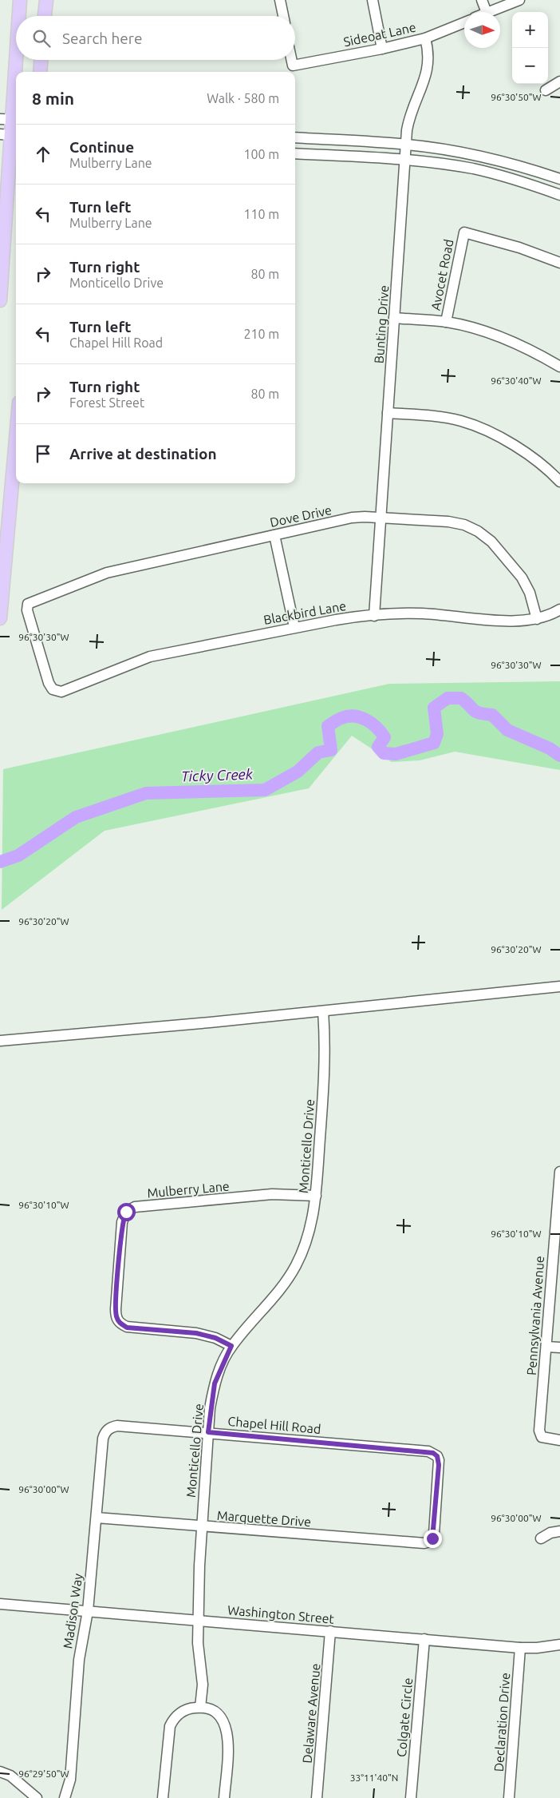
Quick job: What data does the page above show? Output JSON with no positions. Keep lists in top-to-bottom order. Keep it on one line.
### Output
{"streets":{"street":["Sideoat Lane","Avocet Road","Bunting Drive","Dove Drive","Blackbird Lane","Monticello Drive","Mulberry Lane","Pennsylvania Avenue","Chapel Hill Road","Marquette Drive","Madison Way","Washington Street","Delaware Avenue","Colgate Circle","Declaration Drive"]},"crossings":[["Sideoat Lane","Bunting Drive"],["Bunting Drive","Dove Drive"],["Bunting Drive","Blackbird Lane"],["Dove Drive","Blackbird Lane"],["Monticello Drive","Mulberry Lane"],["Monticello Drive","Chapel Hill Road"],["Monticello Drive","Marquette Drive"],["Monticello Drive","Washington Street"],["Chapel Hill Road","Marquette Drive"],["Chapel Hill Road","Madison Way"],["Marquette Drive","Madison Way"],["Madison Way","Washington Street"],["Washington Street","Delaware Avenue"],["Washington Street","Colgate Circle"],["Washington Street","Declaration Drive"]],"water":["Ticky Creek"],"north":"right","page":{"map_buttons":["+","−"],"search":"Search here","heading":["8 min","Walk · 580 m"],"list":[["Continue","Mulberry Lane","100 m"],["Turn left","Mulberry Lane","110 m"],["Turn right","Monticello Drive","80 m"],["Turn left","Chapel Hill Road","210 m"],["Turn right","Forest Street","80 m"],"Arrive at destination"]},"coordinates":["96°30'50\"W","96°30'40\"W","96°30'30\"W","96°30'20\"W","96°30'10\"W","96°30'00\"W","96°29'50\"W","33°11'40\"N"]}
